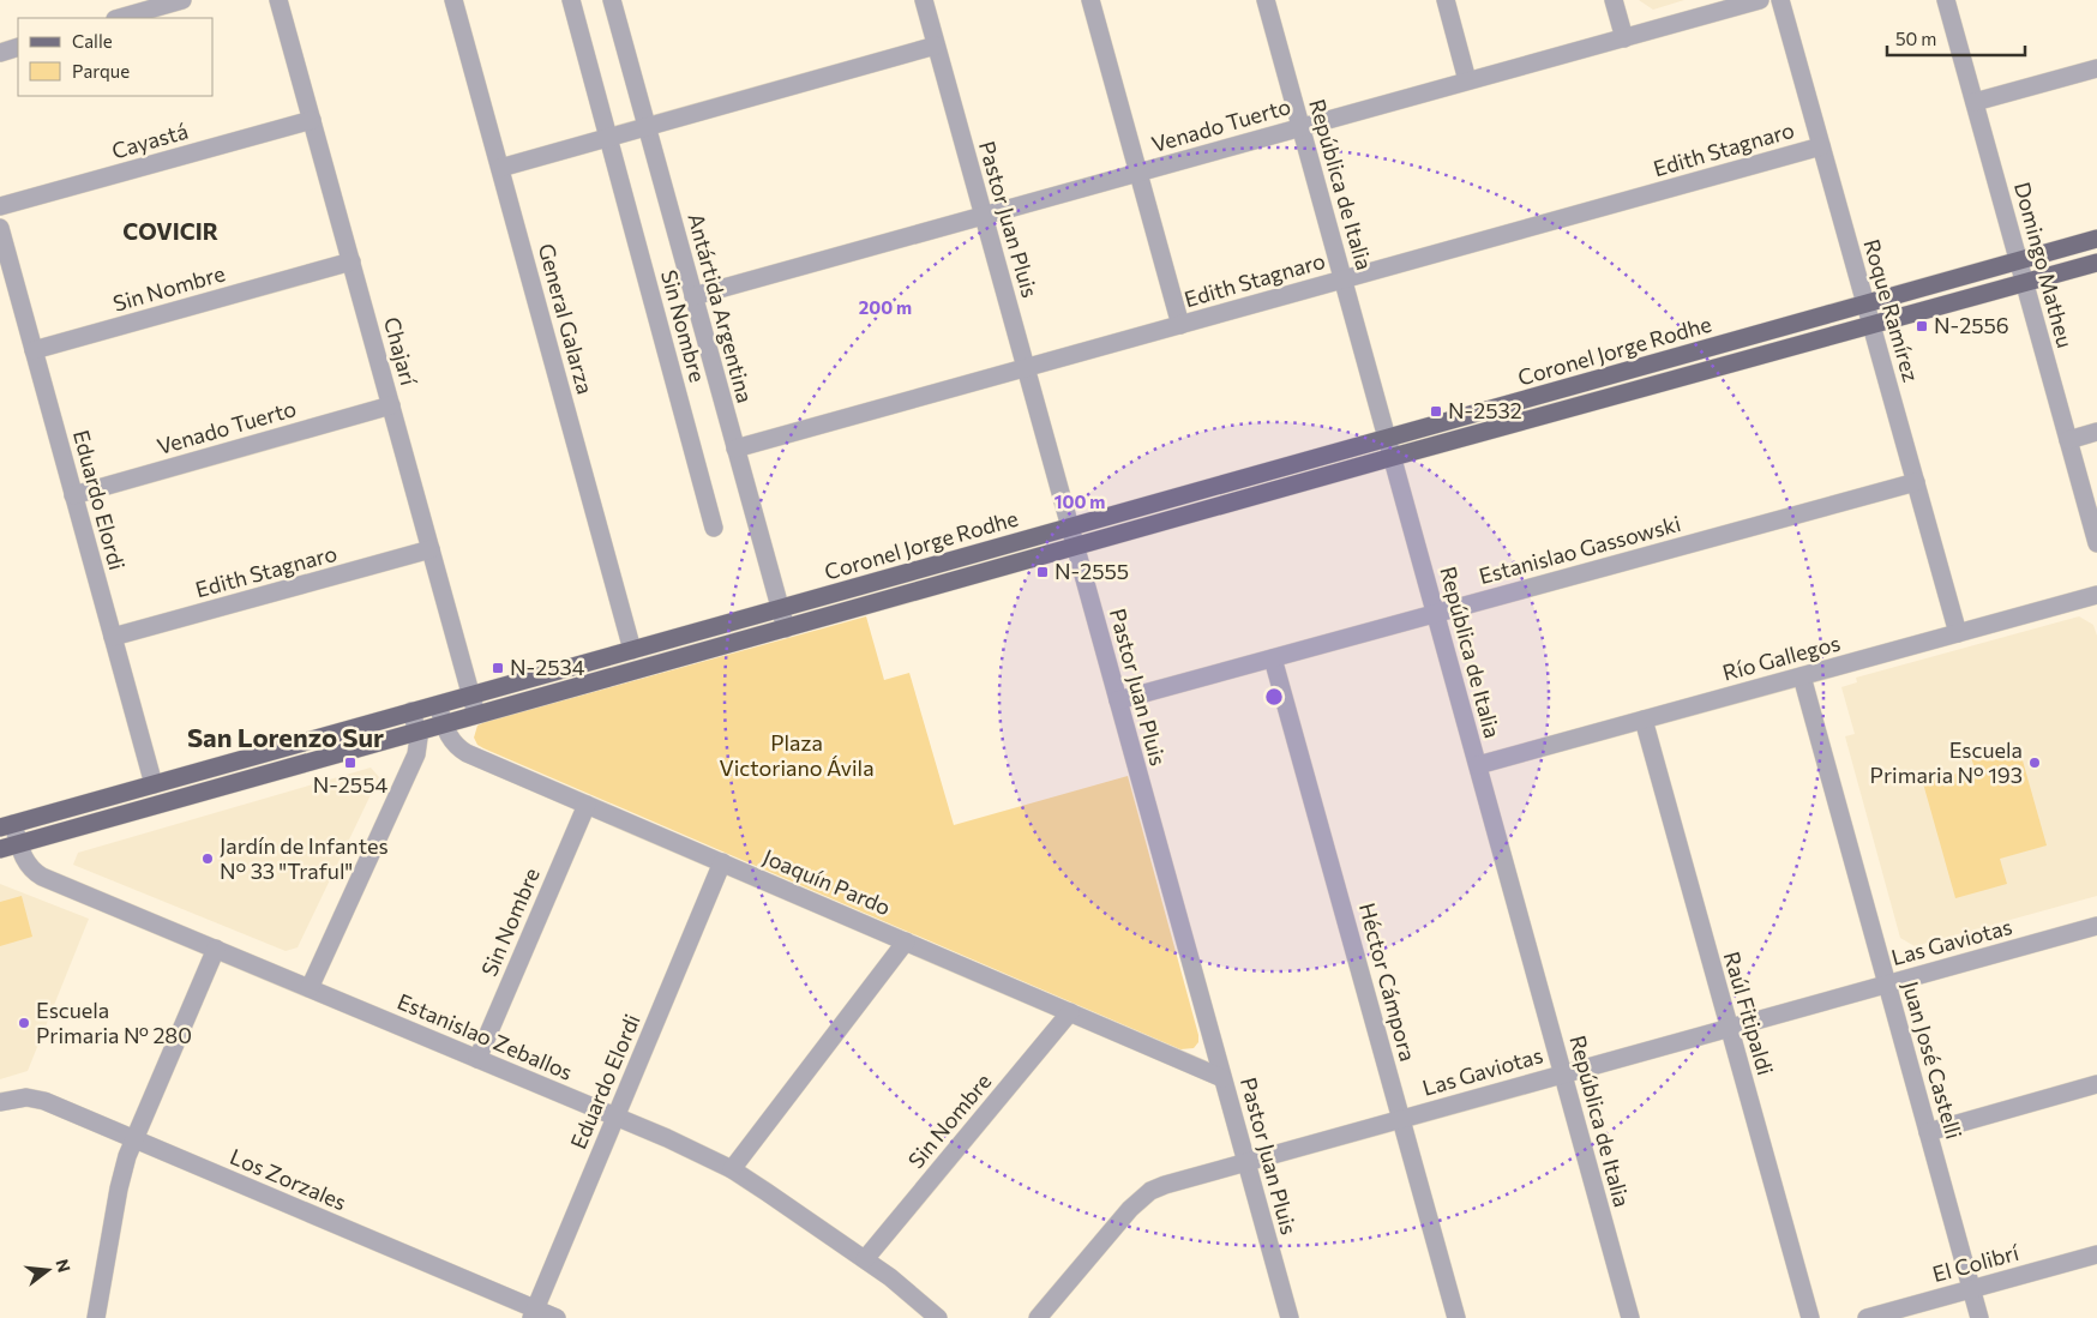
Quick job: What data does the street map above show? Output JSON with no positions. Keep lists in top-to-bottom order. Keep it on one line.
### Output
{"streets":{"main road":["Coronel Jorge Rodhe"],"street":["Venado Tuerto","Cayastá","Edith Stagnaro","República de Italia","Pastor Juan Pluis","Domingo Matheu","Sin Nombre","Antártida Argentina","Roque Ramírez","General Galarza","Chajarí","Eduardo Elordi","Estanislao Gassowski","Río Gallegos","Joaquín Pardo","Las Gaviotas","Héctor Cámpora","Raúl Fitipaldi","Estanislao Zeballos","Juan José Castelli","Los Zorzales","El Colibrí"]},"crossings":[["Venado Tuerto","República de Italia"],["Venado Tuerto","Pastor Juan Pluis"],["Venado Tuerto","Antártida Argentina"],["Venado Tuerto","Chajarí"],["Venado Tuerto","Eduardo Elordi"],["Cayastá","Chajarí"],["Edith Stagnaro","República de Italia"],["Edith Stagnaro","Pastor Juan Pluis"],["Edith Stagnaro","Antártida Argentina"],["Edith Stagnaro","Roque Ramírez"],["Edith Stagnaro","Chajarí"],["Edith Stagnaro","Eduardo Elordi"],["República de Italia","Coronel Jorge Rodhe"],["República de Italia","Estanislao Gassowski"],["República de Italia","Río Gallegos"],["República de Italia","Las Gaviotas"],["Pastor Juan Pluis","Coronel Jorge Rodhe"],["Pastor Juan Pluis","Estanislao Gassowski"],["Pastor Juan Pluis","Joaquín Pardo"],["Pastor Juan Pluis","Las Gaviotas"],["Domingo Matheu","Coronel Jorge Rodhe"],["Sin Nombre","Chajarí"],["Sin Nombre","Eduardo Elordi"],["Sin Nombre","Joaquín Pardo"],["Sin Nombre","Estanislao Zeballos"],["Antártida Argentina","Coronel Jorge Rodhe"],["Roque Ramírez","Coronel Jorge Rodhe"],["Roque Ramírez","Estanislao Gassowski"],["Roque Ramírez","Río Gallegos"],["General Galarza","Coronel Jorge Rodhe"],["Chajarí","Coronel Jorge Rodhe"],["Coronel Jorge Rodhe","Eduardo Elordi"],["Coronel Jorge Rodhe","Joaquín Pardo"],["Coronel Jorge Rodhe","Estanislao Zeballos"],["Eduardo Elordi","Joaquín Pardo"],["Eduardo Elordi","Estanislao Zeballos"],["Eduardo Elordi","Los Zorzales"],["Estanislao Gassowski","Héctor Cámpora"],["Río Gallegos","Raúl Fitipaldi"],["Río Gallegos","Juan José Castelli"],["Las Gaviotas","Héctor Cámpora"],["Las Gaviotas","Raúl Fitipaldi"],["Las Gaviotas","Juan José Castelli"],["Juan José Castelli","El Colibrí"]],"districts":["COVICIR","San Lorenzo Sur"],"parks":["Plaza Victoriano Ávila"],"places":{"transit":["N-2556","N-2532","N-2555","N-2534","N-2554"],"other":["Escuela Primaria N° 193","Jardín de Infantes N° 33 \"Traful\"","Escuela Primaria Nº 280"]},"legend":["Calle","Parque"],"scale_bar":"50 m","north":"right","rings":["200 m","100 m"]}
